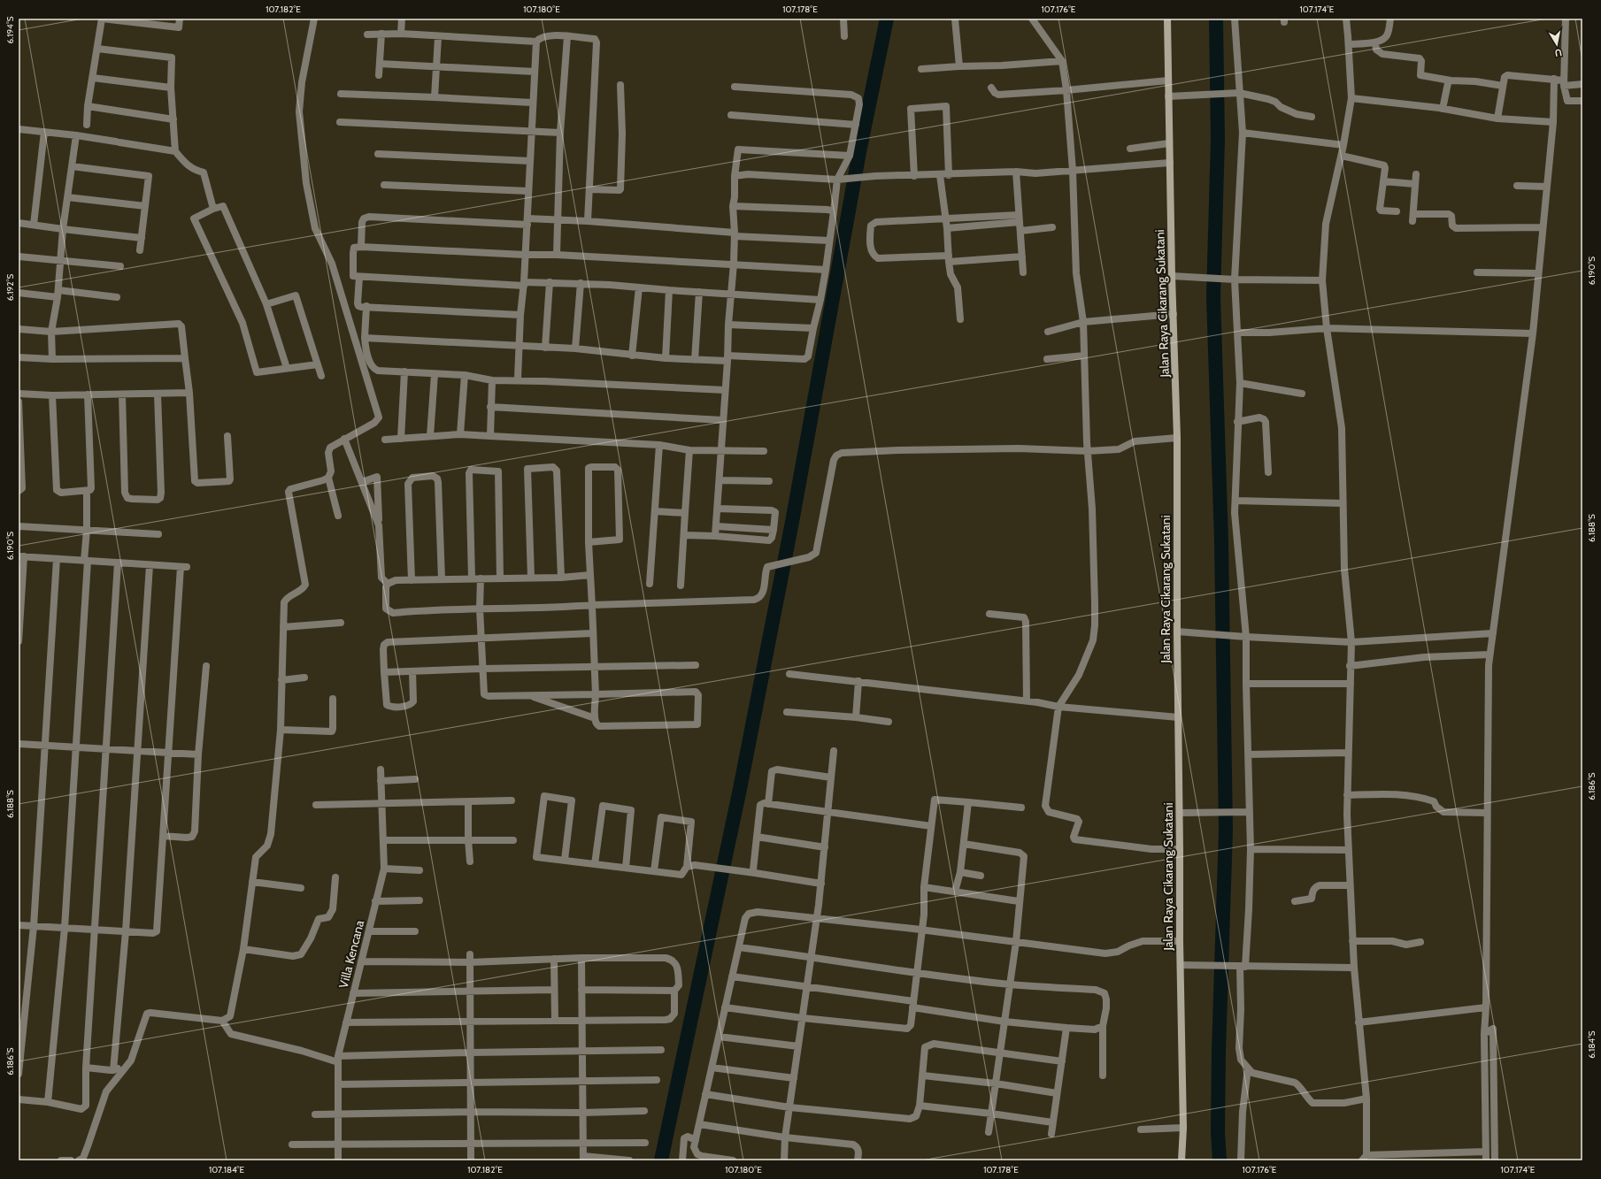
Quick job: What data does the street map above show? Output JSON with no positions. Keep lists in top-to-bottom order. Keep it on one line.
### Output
{"streets":{"main road":["Jalan Raya Cikarang Sukatani"],"street":["Villa Kencana"]},"north":"bottom","coordinates":["107.182°E","107.180°E","107.178°E","107.176°E","107.174°E","6.194°S","6.190°S","6.192°S","6.188°S","6.186°S","6.184°S","107.184°E"]}
